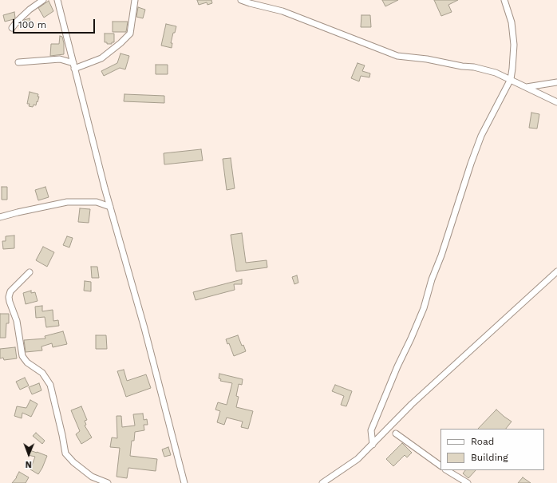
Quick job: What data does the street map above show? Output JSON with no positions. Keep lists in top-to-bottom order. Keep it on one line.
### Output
{"legend":["Road","Building"],"scale_bar":"100 m","north":"bottom"}
